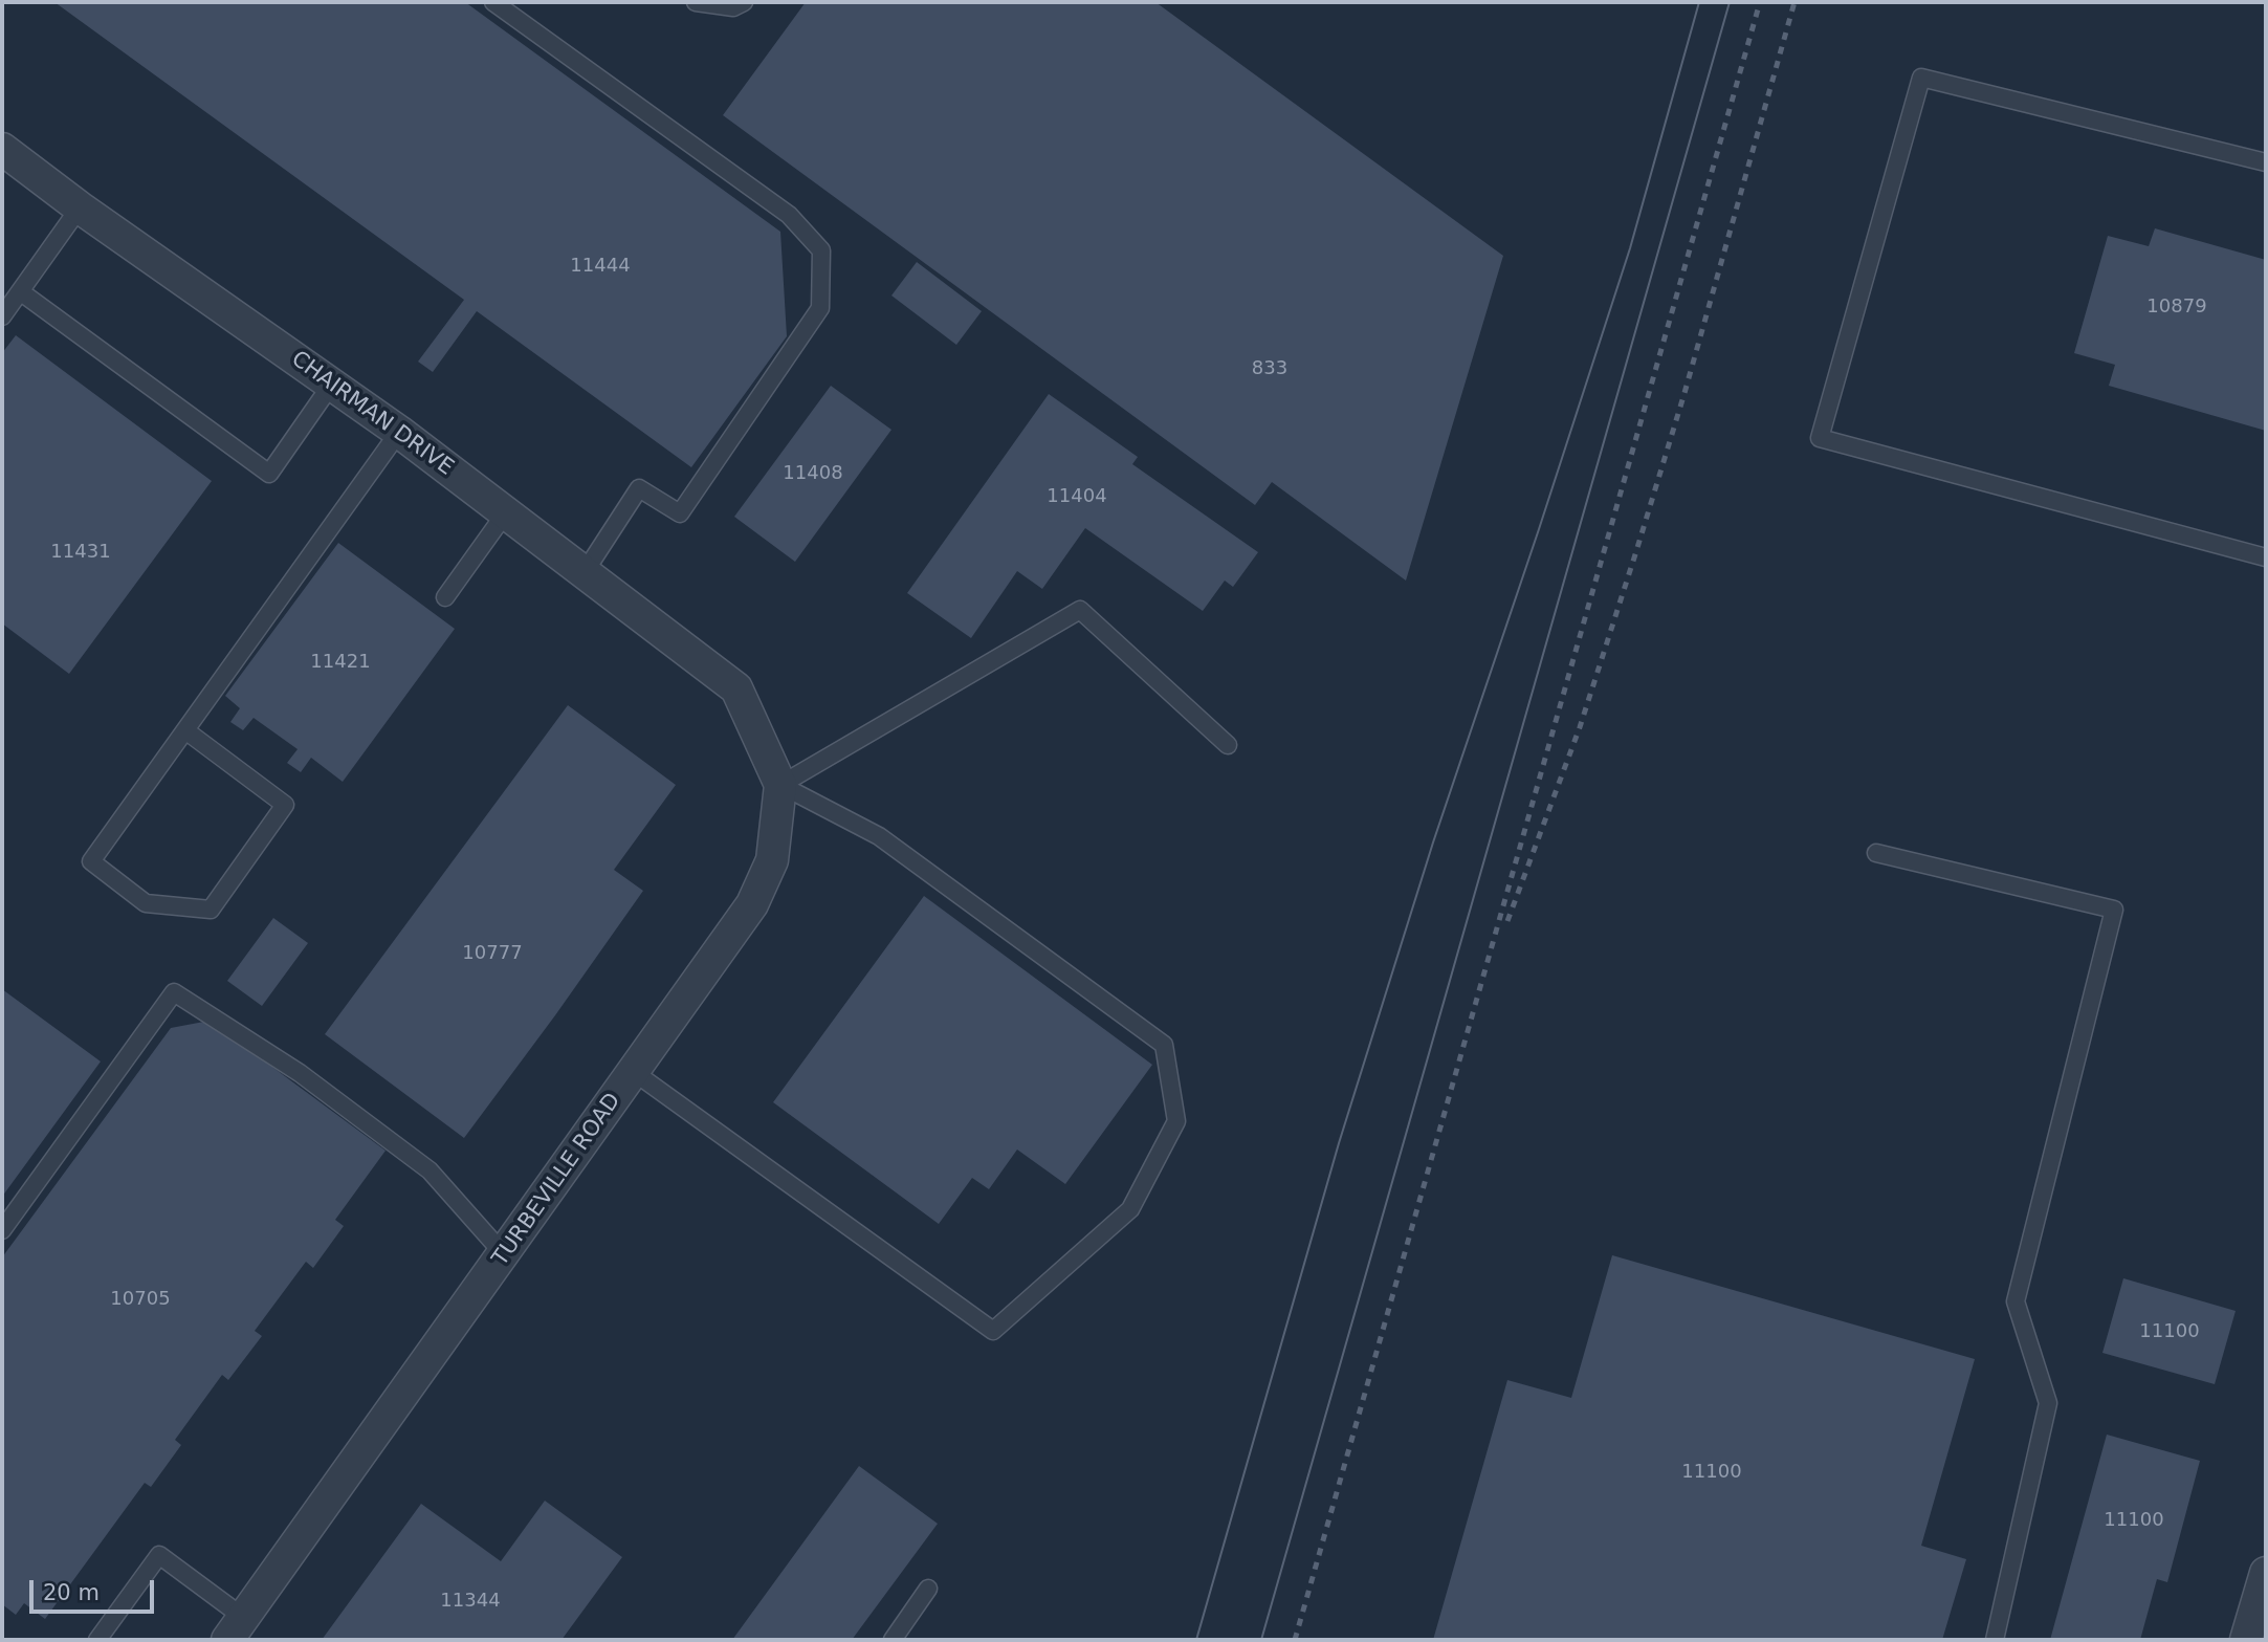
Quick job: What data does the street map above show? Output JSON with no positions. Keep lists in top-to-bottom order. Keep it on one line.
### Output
{"streets":{"street":["CHAIRMAN DRIVE","TURBEVILLE ROAD"]},"crossings":[["CHAIRMAN DRIVE","TURBEVILLE ROAD"]],"house_numbers":["11444","10879","833","11408","11404","11431","11421","10777","10705","11100","11100","11100","11344"],"scale_bar":"20 m"}
